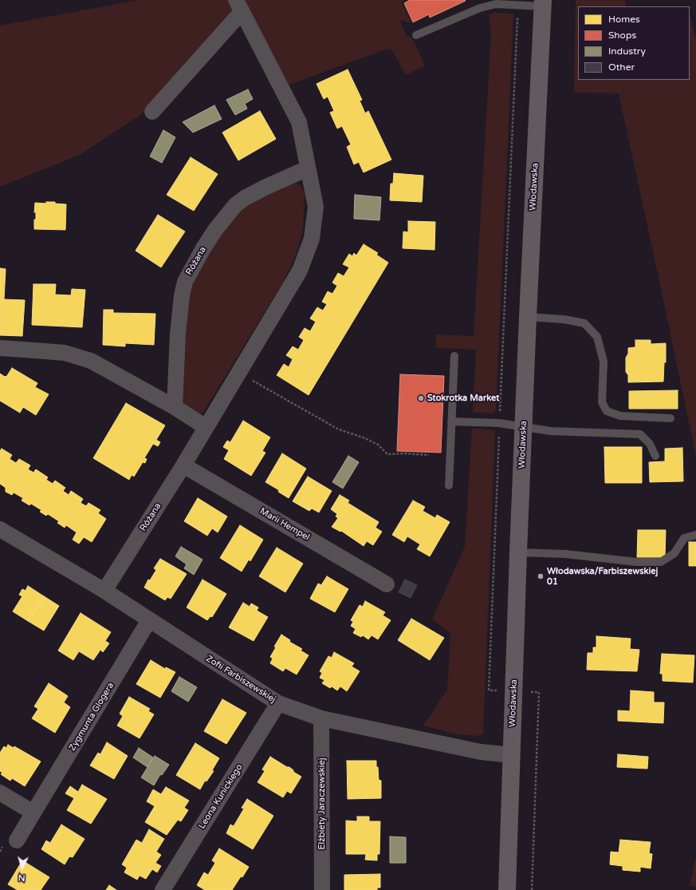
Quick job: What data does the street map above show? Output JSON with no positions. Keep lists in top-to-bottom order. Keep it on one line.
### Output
{"streets":{"main road":["Włodawska"],"street":["Różana","Marii Hempel","Zofii Farbiszewskiej","Zygmunta Glogera","Leona Kunickiego","Elżbiety Jaraczewskiej"]},"crossings":[["Włodawska","Zofii Farbiszewskiej"],["Różana","Marii Hempel"],["Różana","Zofii Farbiszewskiej"],["Zofii Farbiszewskiej","Zygmunta Glogera"],["Zofii Farbiszewskiej","Leona Kunickiego"],["Zofii Farbiszewskiej","Elżbiety Jaraczewskiej"]],"places":["Stokrotka Market","Włodawska/Farbiszewskiej 01"],"legend":["Homes","Shops","Industry","Other"],"north":"bottom"}
